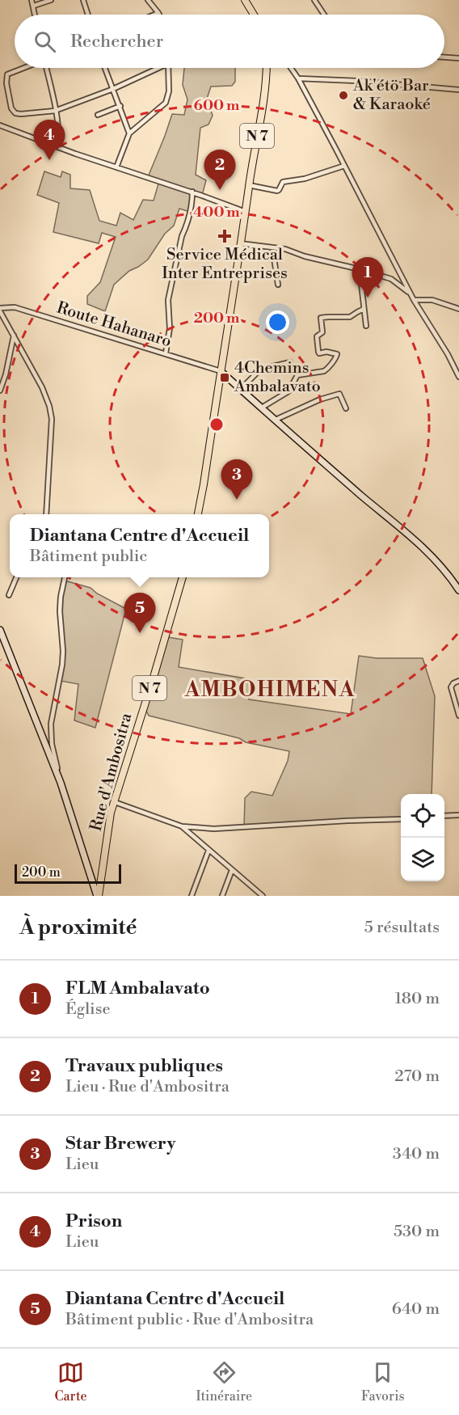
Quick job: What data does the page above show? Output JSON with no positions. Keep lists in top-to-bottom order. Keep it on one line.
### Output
{"streets":{"main road":["N 7","Rue d'Ambositra"],"street":["Route Hahanaro"]},"crossings":[["N 7","Route Hahanaro"]],"districts":["AMBOHIMENA"],"places":{"other":["Ak'étö Bar & Karaoké"],"health":["Service Médical Inter Entreprises"],"transit":["4Chemins Ambalavato"]},"scale_bar":"200 m","page":{"search":"Rechercher","pins":["4","2","1","3","5"],"popup":["Diantana Centre d'Accueil","Bâtiment public"],"scale":"200 m","heading":["À proximité","5 résultats"],"list":[{"mark":"1","name":"FLM Ambalavato","note":"Église","value":"180 m"},{"mark":"2","name":"Travaux publiques","note":"Lieu · Rue d'Ambositra","value":"270 m"},{"mark":"3","name":"Star Brewery","note":"Lieu","value":"340 m"},{"mark":"4","name":"Prison","note":"Lieu","value":"530 m"},{"mark":"5","name":"Diantana Centre d'Accueil","note":"Bâtiment public · Rue d'Ambositra","value":"640 m"}],"nav":["Carte","Itinéraire","Favoris"]},"rings":["600 m","400 m","200 m"]}
